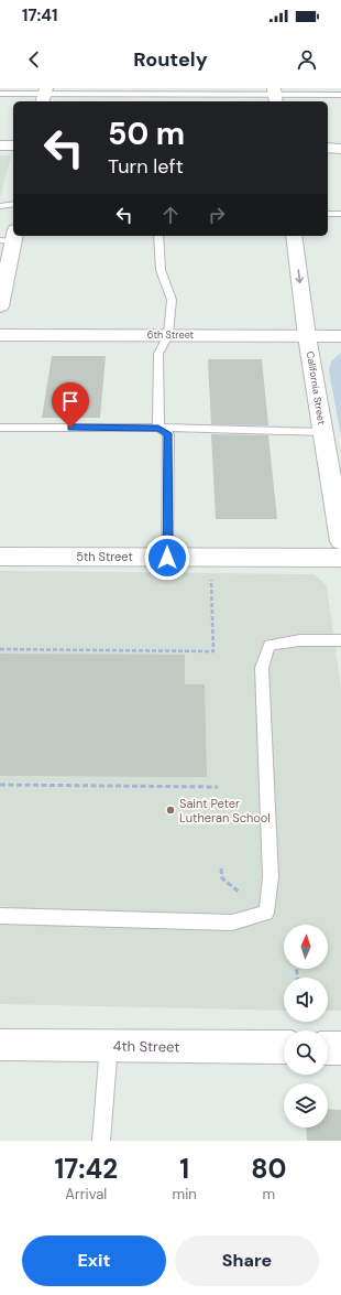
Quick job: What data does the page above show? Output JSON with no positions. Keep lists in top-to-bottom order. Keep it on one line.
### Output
{"streets":{"street":["6th Street","California Street","5th Street","4th Street"]},"crossings":[["6th Street","California Street"]],"places":["Saint Peter Lutheran School"],"north":"top","page":{"status":"17:41","header":"Routely","turn":["50 m","Turn left"],"eta":["17:42","Arrival","1","min","80","m"],"buttons":["Exit","Share"]}}
